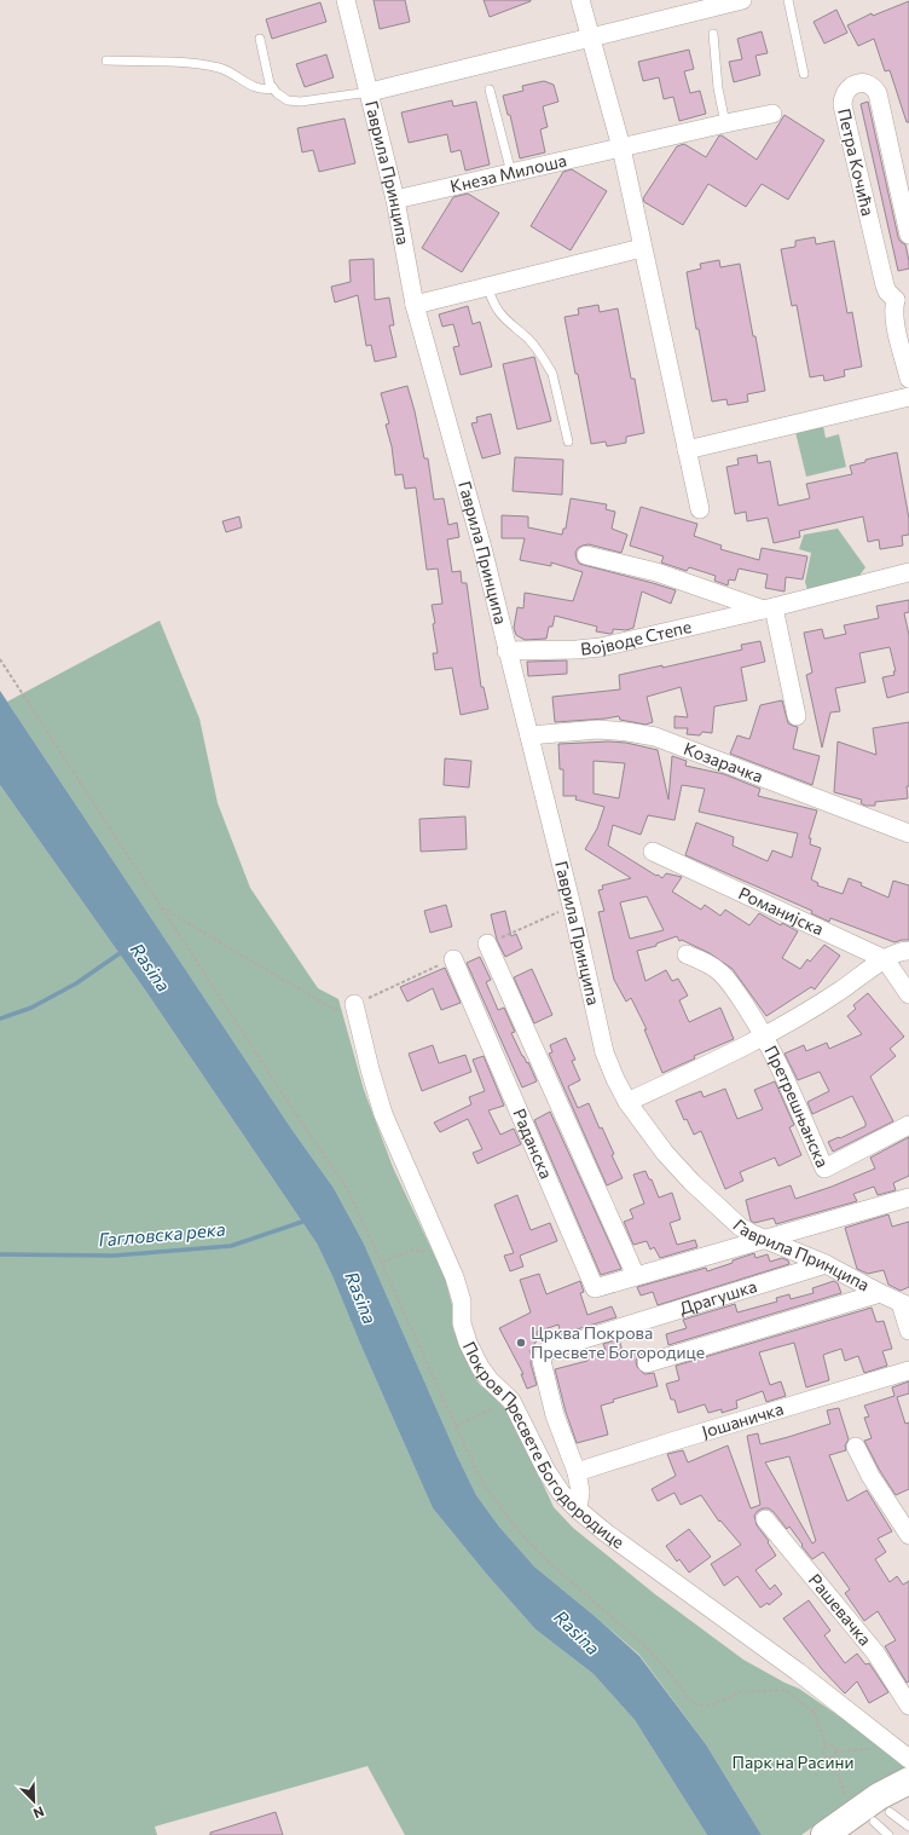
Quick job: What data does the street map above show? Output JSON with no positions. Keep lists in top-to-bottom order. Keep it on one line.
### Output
{"streets":{"street":["Петра Кочића","Гаврила Принципа","Кнеза Милоша","Војводе Степе","Козарачка","Романијска","Претрешњанска","Раданска","Драгушка","Јошаничка","Покров Пресвете Богодородице","Рашевачка"]},"crossings":[["Гаврила Принципа","Кнеза Милоша"],["Гаврила Принципа","Војводе Степе"],["Гаврила Принципа","Козарачка"],["Гаврила Принципа","Претрешњанска"],["Гаврила Принципа","Раданска"],["Гаврила Принципа","Драгушка"],["Романијска","Претрешњанска"],["Драгушка","Јошаничка"],["Драгушка","Покров Пресвете Богодородице"]],"water":["Rasina","Гагловска река"],"parks":["Парк на Расини"],"places":["Црква Покрова Пресвете Богородице"],"north":"bottom right"}
